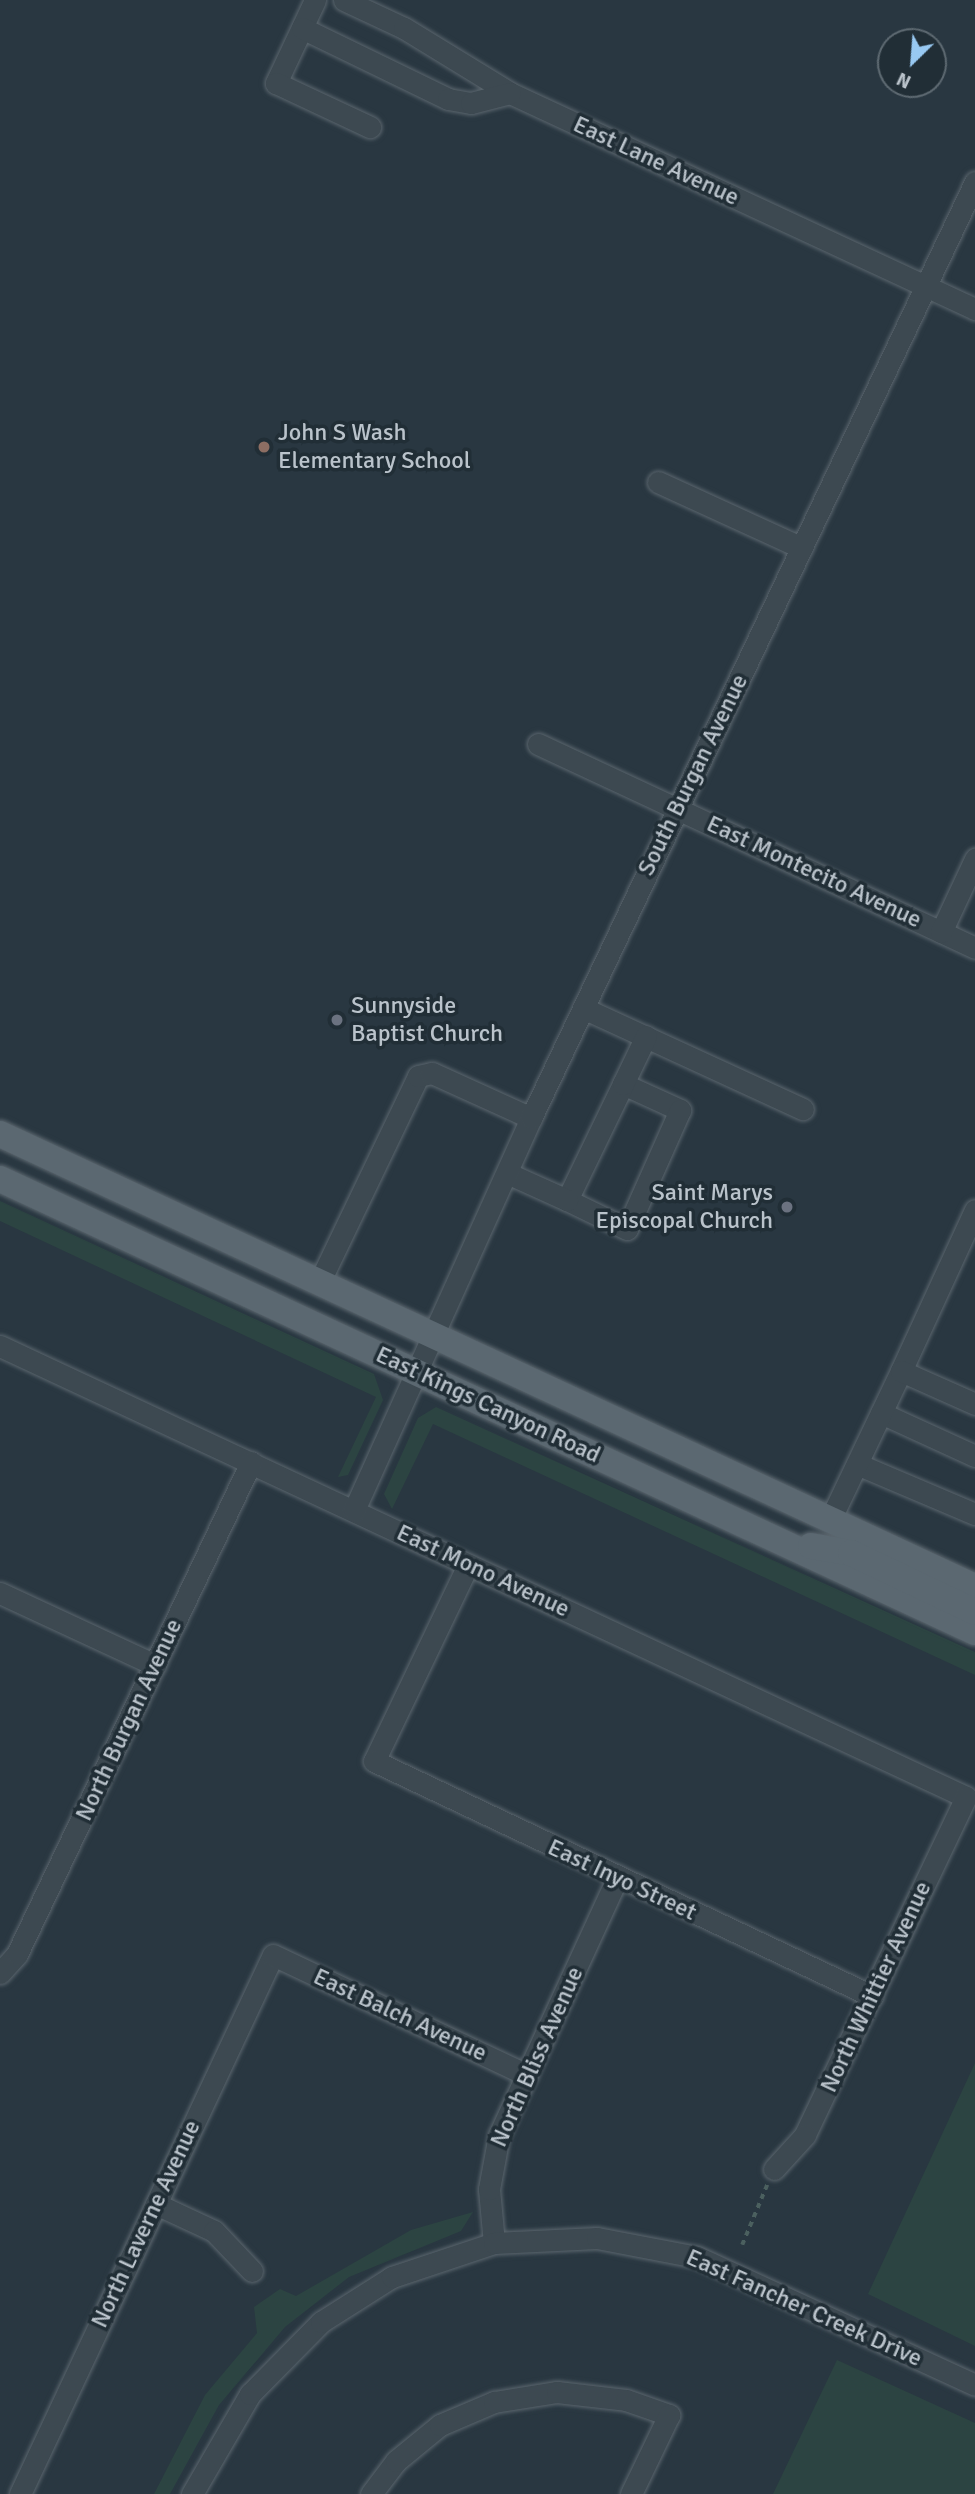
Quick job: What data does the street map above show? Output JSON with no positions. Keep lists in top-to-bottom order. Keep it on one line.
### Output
{"streets":{"main road":["East Kings Canyon Road"],"street":["East Lane Avenue","South Burgan Avenue","East Montecito Avenue","East Mono Avenue","North Burgan Avenue","East Inyo Street","North Whittier Avenue","East Balch Avenue","North Bliss Avenue","North Laverne Avenue","East Fancher Creek Drive"]},"crossings":[["East Lane Avenue","South Burgan Avenue"],["South Burgan Avenue","East Montecito Avenue"],["South Burgan Avenue","East Kings Canyon Road"],["East Mono Avenue","North Burgan Avenue"],["East Mono Avenue","East Inyo Street"],["East Mono Avenue","North Whittier Avenue"],["East Inyo Street","North Whittier Avenue"],["East Inyo Street","North Bliss Avenue"],["East Balch Avenue","North Bliss Avenue"],["East Balch Avenue","North Laverne Avenue"],["North Bliss Avenue","East Fancher Creek Drive"]],"places":["John S Wash Elementary School","Sunnyside Baptist Church","Saint Marys Episcopal Church"],"north":"bottom left"}
